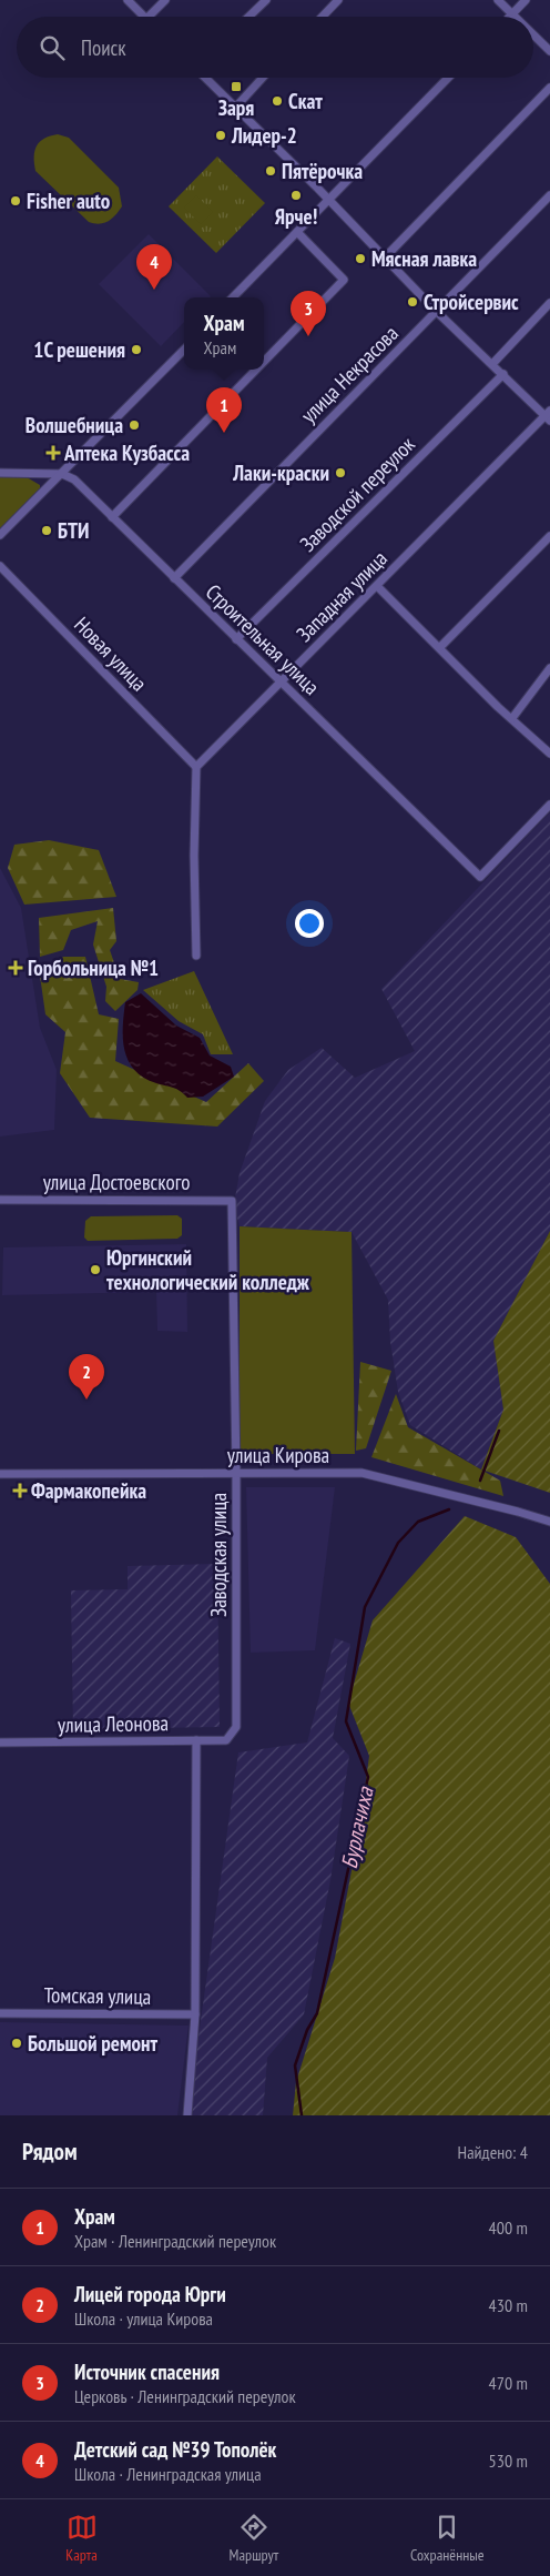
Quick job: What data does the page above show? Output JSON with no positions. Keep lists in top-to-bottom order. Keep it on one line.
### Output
{"streets":{"street":["улица Некрасова","Заводской переулок","Западная улица","Строительная улица","Новая улица","улица Достоевского","улица Кирова","Заводская улица","улица Леонова","Томская улица"]},"crossings":[["улица Некрасова","Строительная улица"],["Заводской переулок","Строительная улица"],["Западная улица","Строительная улица"],["Западная улица","Новая улица"],["улица Достоевского","Заводская улица"],["улица Кирова","Заводская улица"],["Заводская улица","улица Леонова"]],"water":["Бурлачиха"],"places":{"transit":["Заря"],"other":["Скат","Лидер-2","Пятёрочка","Ярче!","Fisher auto","Мясная лавка","Стройсервис","1С решения","Волшебница","Лаки-краски","БТИ","Юргинский технологический колледж","Большой ремонт"],"health":["Аптека Кузбасса","Горбольница №1","Фармакопейка"]},"page":{"search":"Поиск","pins":["4","3","1","2"],"popup":["Храм","Храм"],"heading":["Рядом","Найдено: 4"],"list":[{"mark":"1","name":"Храм","note":"Храм · Ленинградский переулок","value":"400 m"},{"mark":"2","name":"Лицей города Юрги","note":"Школа · улица Кирова","value":"430 m"},{"mark":"3","name":"Источник спасения","note":"Церковь · Ленинградский переулок","value":"470 m"},{"mark":"4","name":"Детский сад №39 Тополёк","note":"Школа · Ленинградская улица","value":"530 m"}],"nav":["Карта","Маршрут","Сохранённые"]}}
